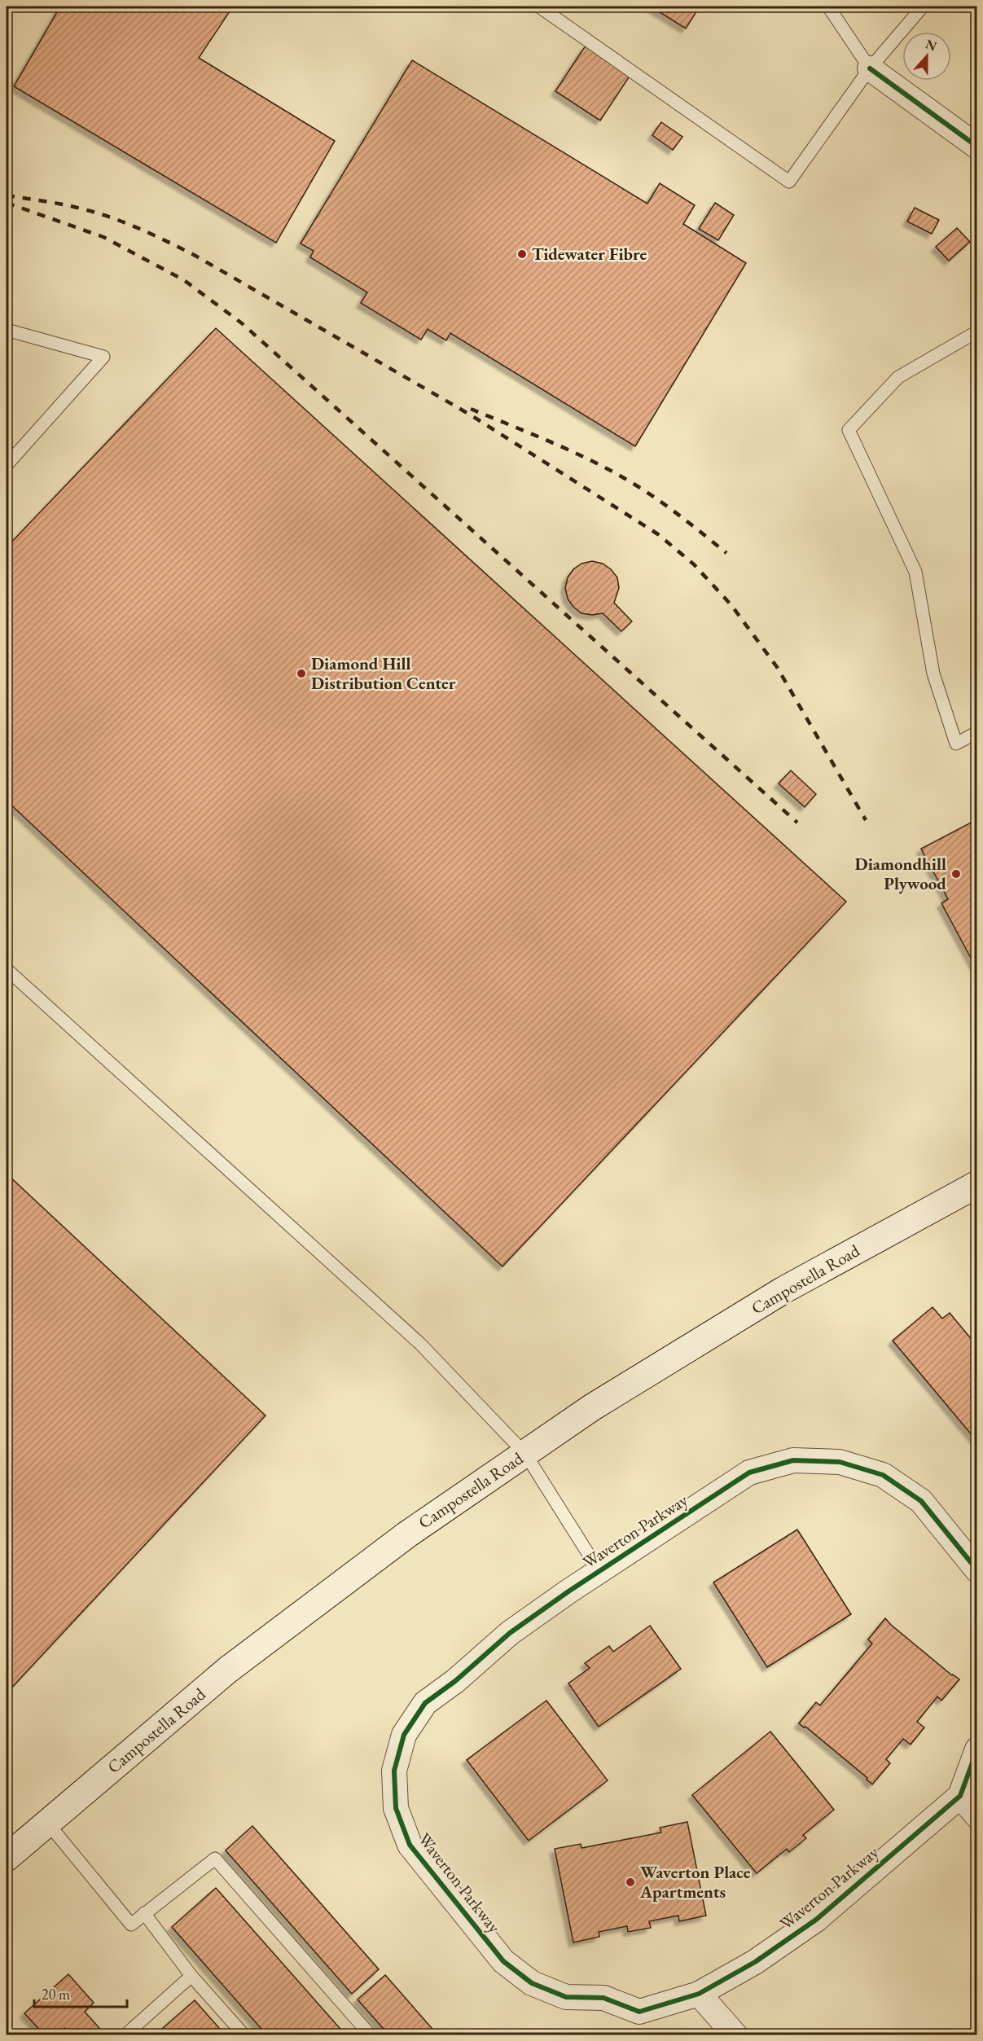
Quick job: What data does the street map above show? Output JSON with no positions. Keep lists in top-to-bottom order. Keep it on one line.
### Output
{"streets":{"main road":["Campostella Road"],"street":["Waverton Parkway"]},"places":["Tidewater Fibre","Diamond Hill Distribution Center","Diamondhill Plywood","Waverton Place Apartments"],"scale_bar":"20 m","north":"top"}
